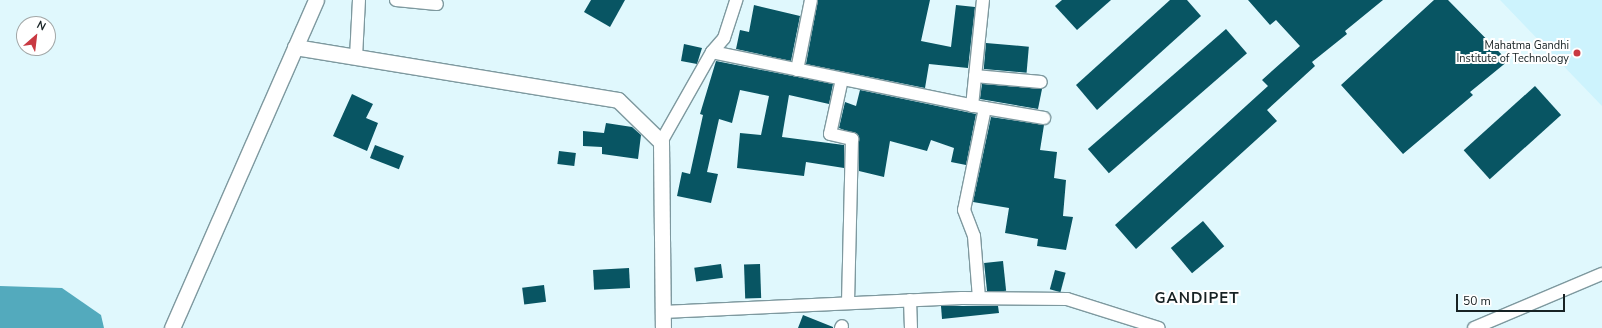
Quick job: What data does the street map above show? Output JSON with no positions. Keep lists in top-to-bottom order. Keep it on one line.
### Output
{"districts":["GANDIPET"],"places":["Mahatma Gandhi Institute of Technology"],"scale_bar":"50 m","north":"top right"}
